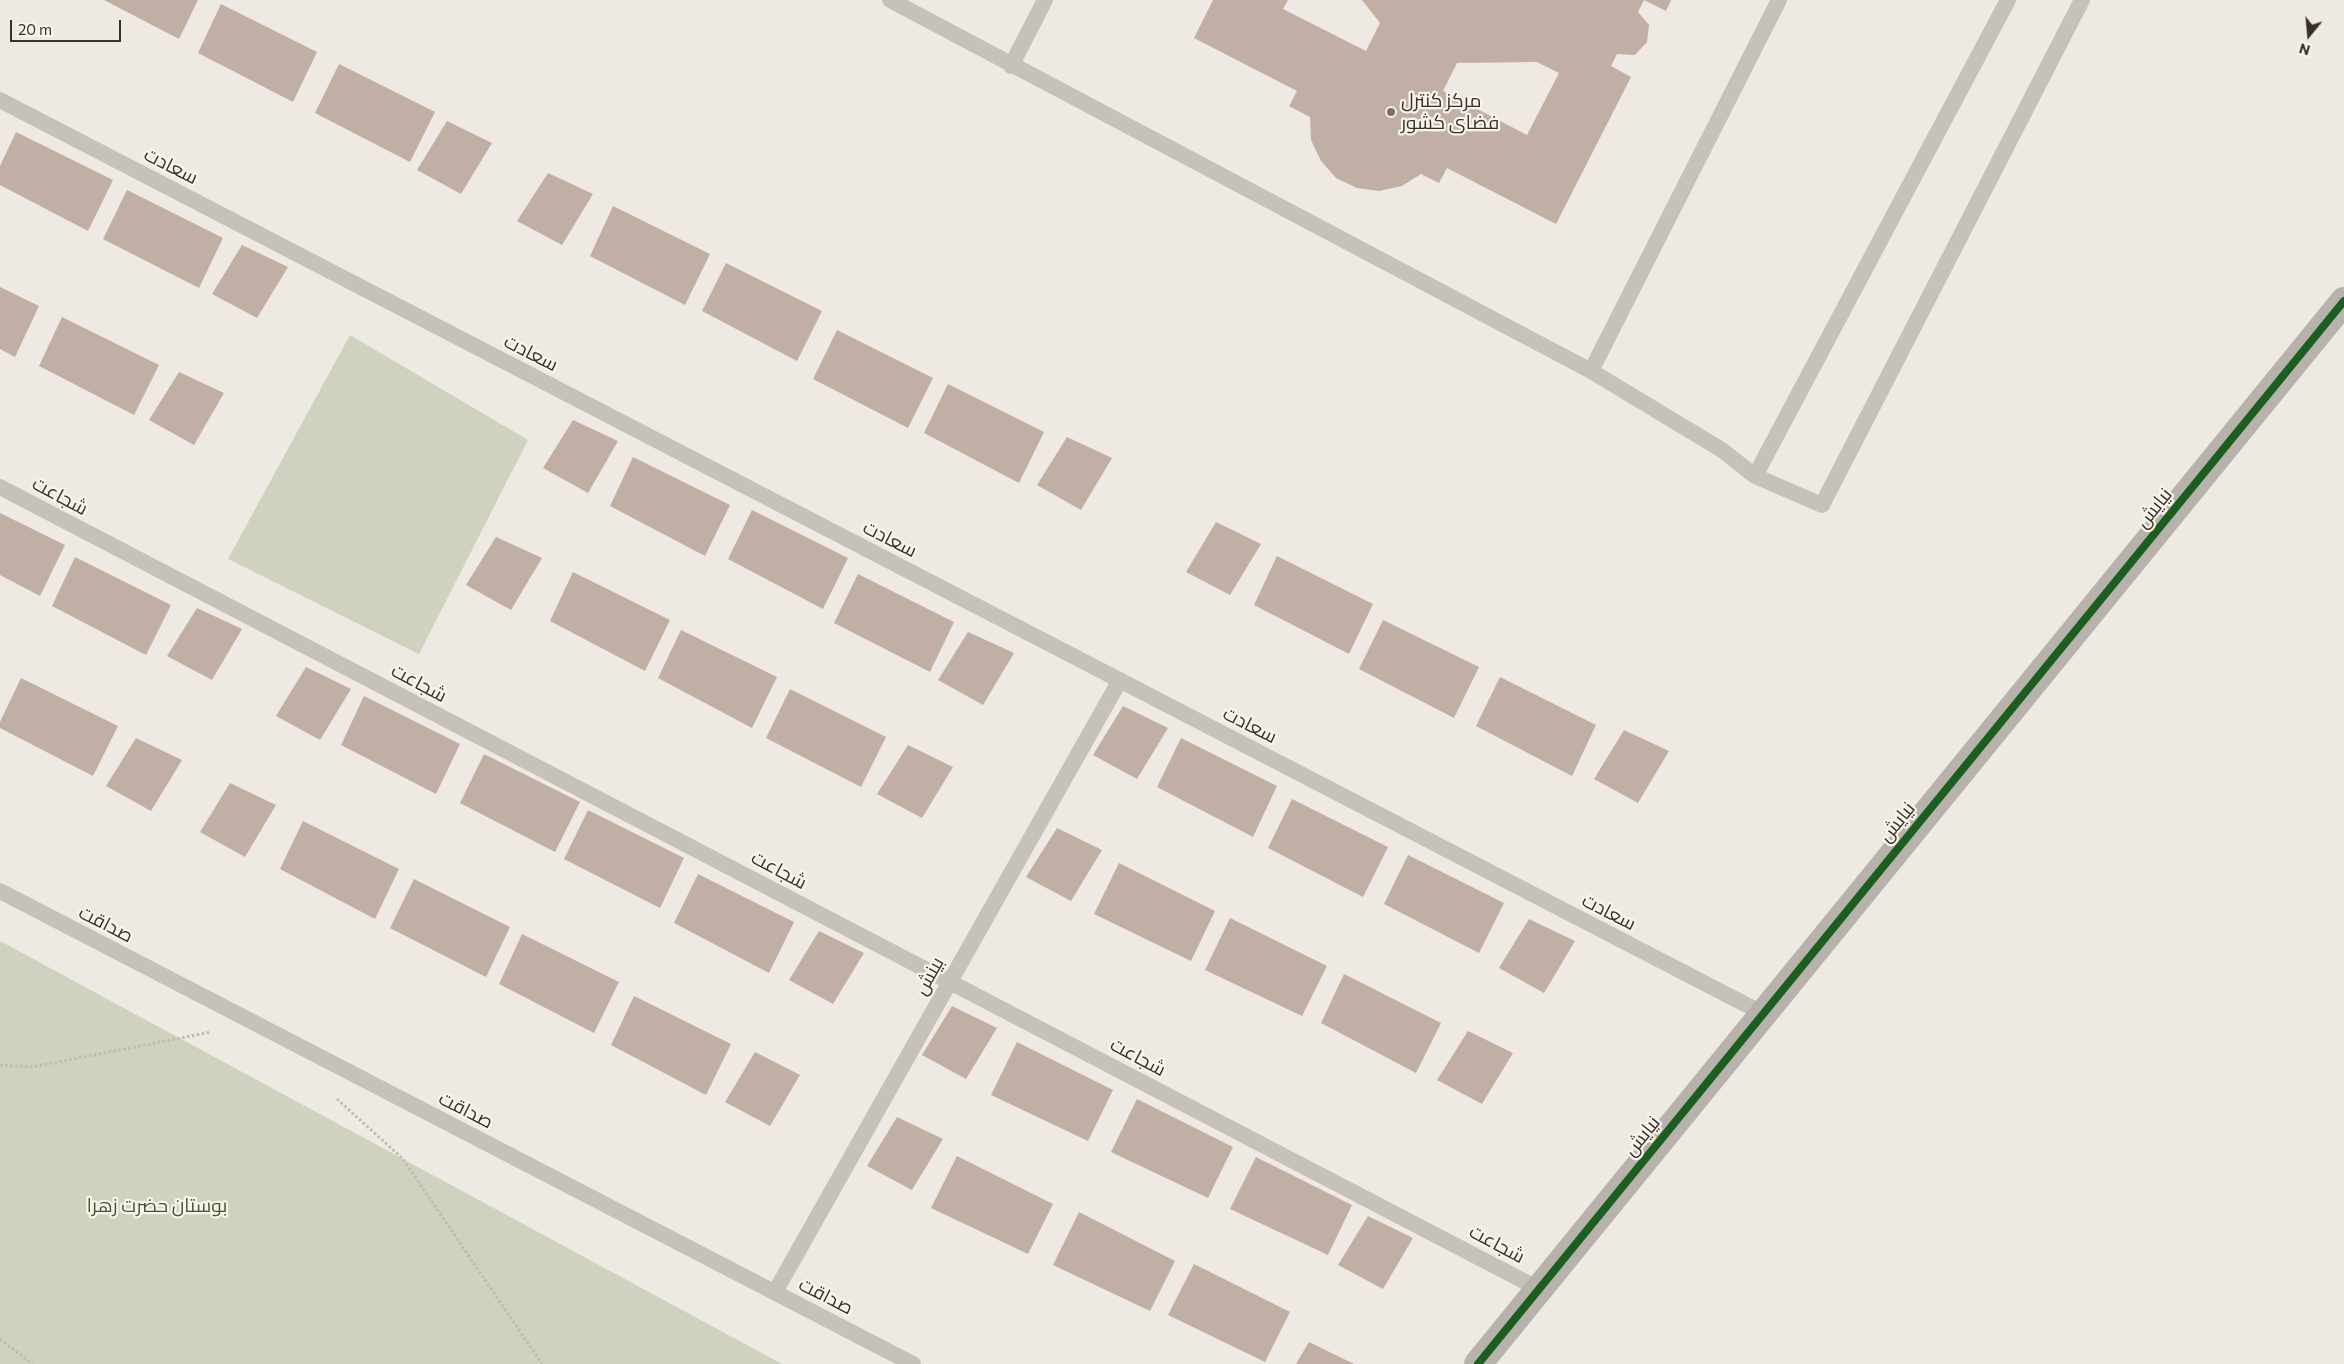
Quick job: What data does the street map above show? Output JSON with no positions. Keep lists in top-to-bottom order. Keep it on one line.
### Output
{"streets":{"street":["نیایش"],"lane":["سعادت","شجاعت","صداقت","بینش"]},"crossings":[["سعادت","نیایش"],["سعادت","بینش"],["شجاعت","نیایش"],["شجاعت","بینش"],["صداقت","بینش"]],"parks":["بوستان حضرت زهرا"],"places":["مرکز کنترل فضای کشور"],"scale_bar":"20 m","north":"bottom"}
